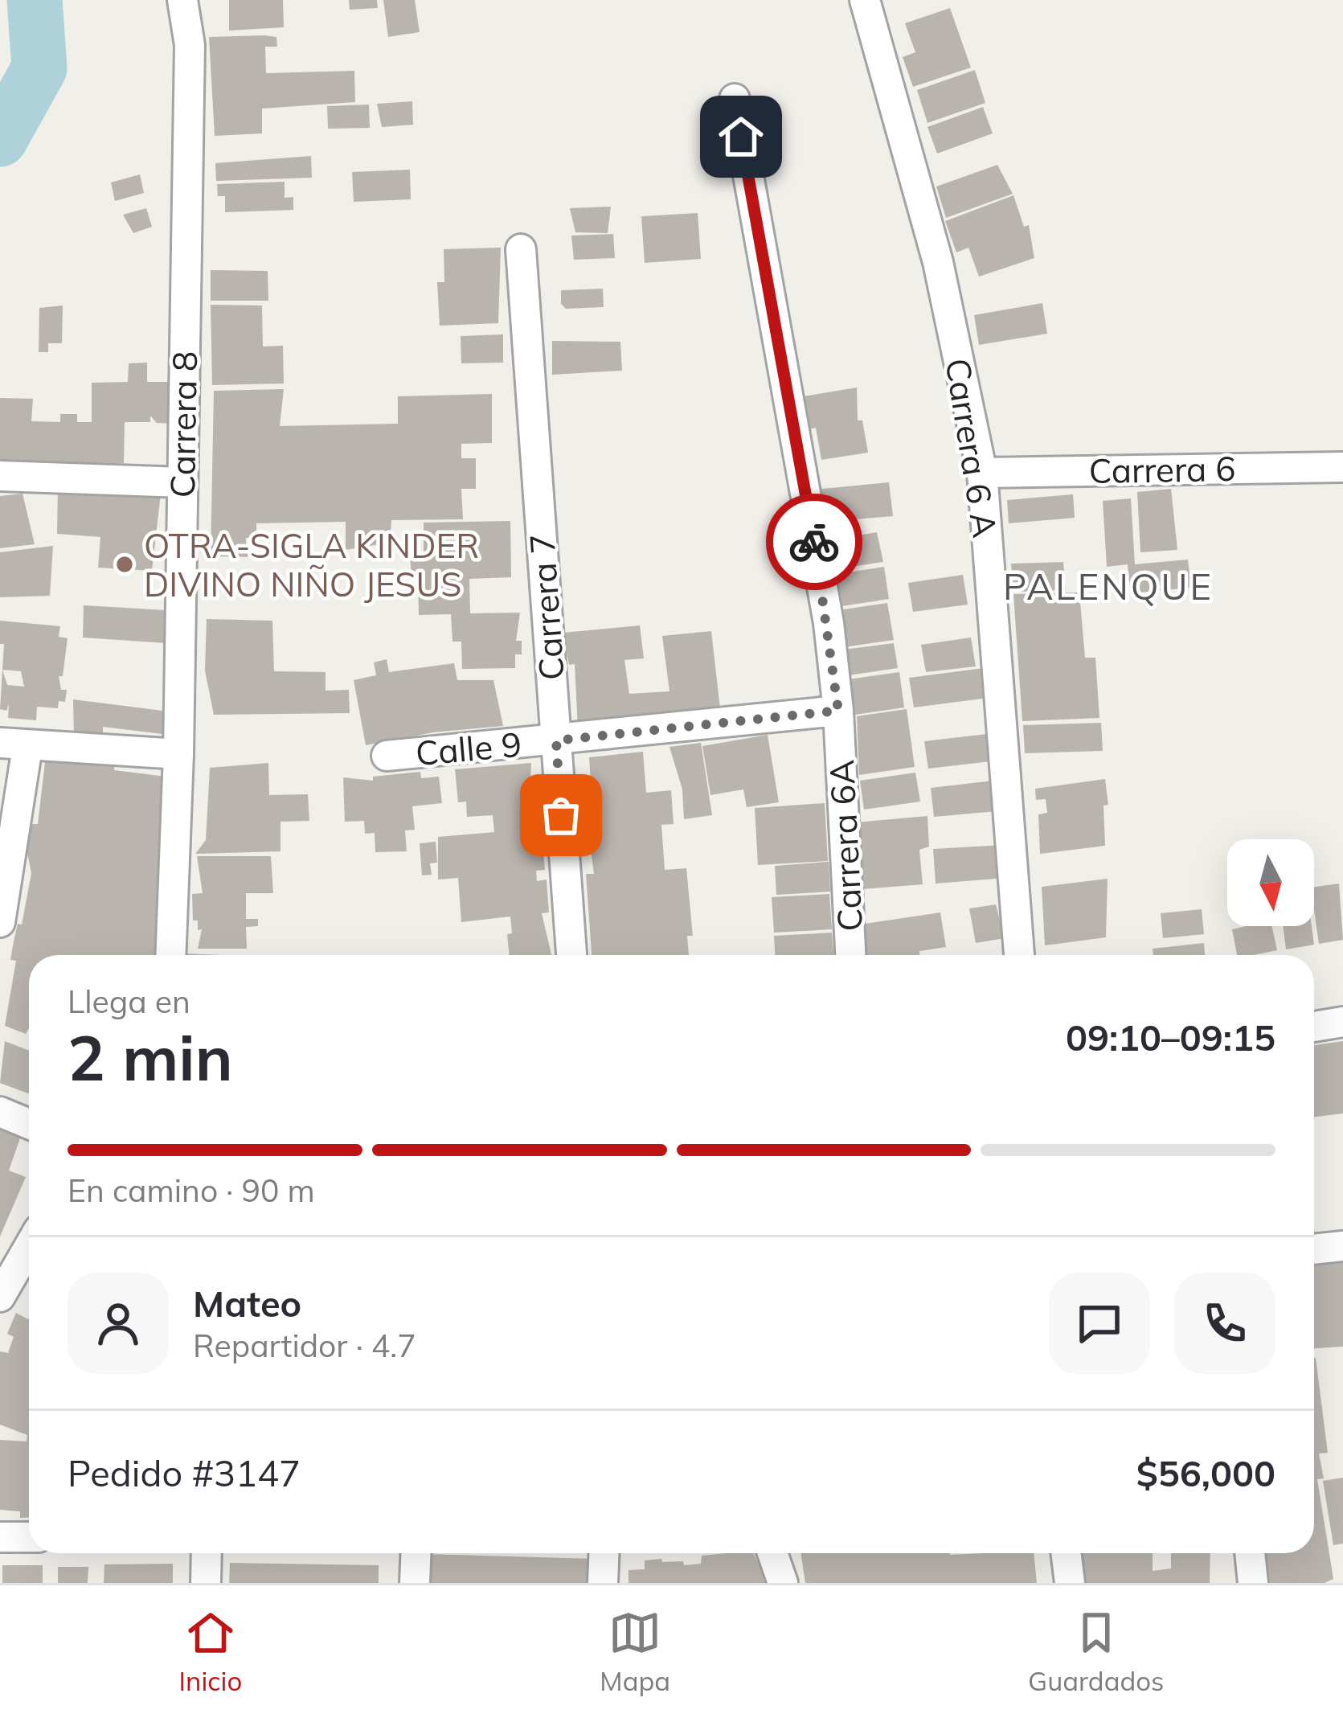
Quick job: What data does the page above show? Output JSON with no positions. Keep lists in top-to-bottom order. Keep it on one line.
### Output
{"streets":{"street":["Carrera 8","Carrera 6 A","Carrera 6","Carrera 7","Calle 9","Carrera 6A"]},"crossings":[["Carrera 6 A","Carrera 6"],["Carrera 7","Calle 9"],["Calle 9","Carrera 6A"]],"districts":["PALENQUE"],"places":["OTRA-SIGLA KINDER DIVINO NIÑO JESUS"],"north":"bottom","page":{"heading":["2 min","Llega en","09:10–09:15"],"panel":["Mateo","Repartidor · 4.7","Pedido #3147","$56,000"],"bar":"En camino · 90 m","tabs":["Inicio","Mapa","Guardados"]}}
